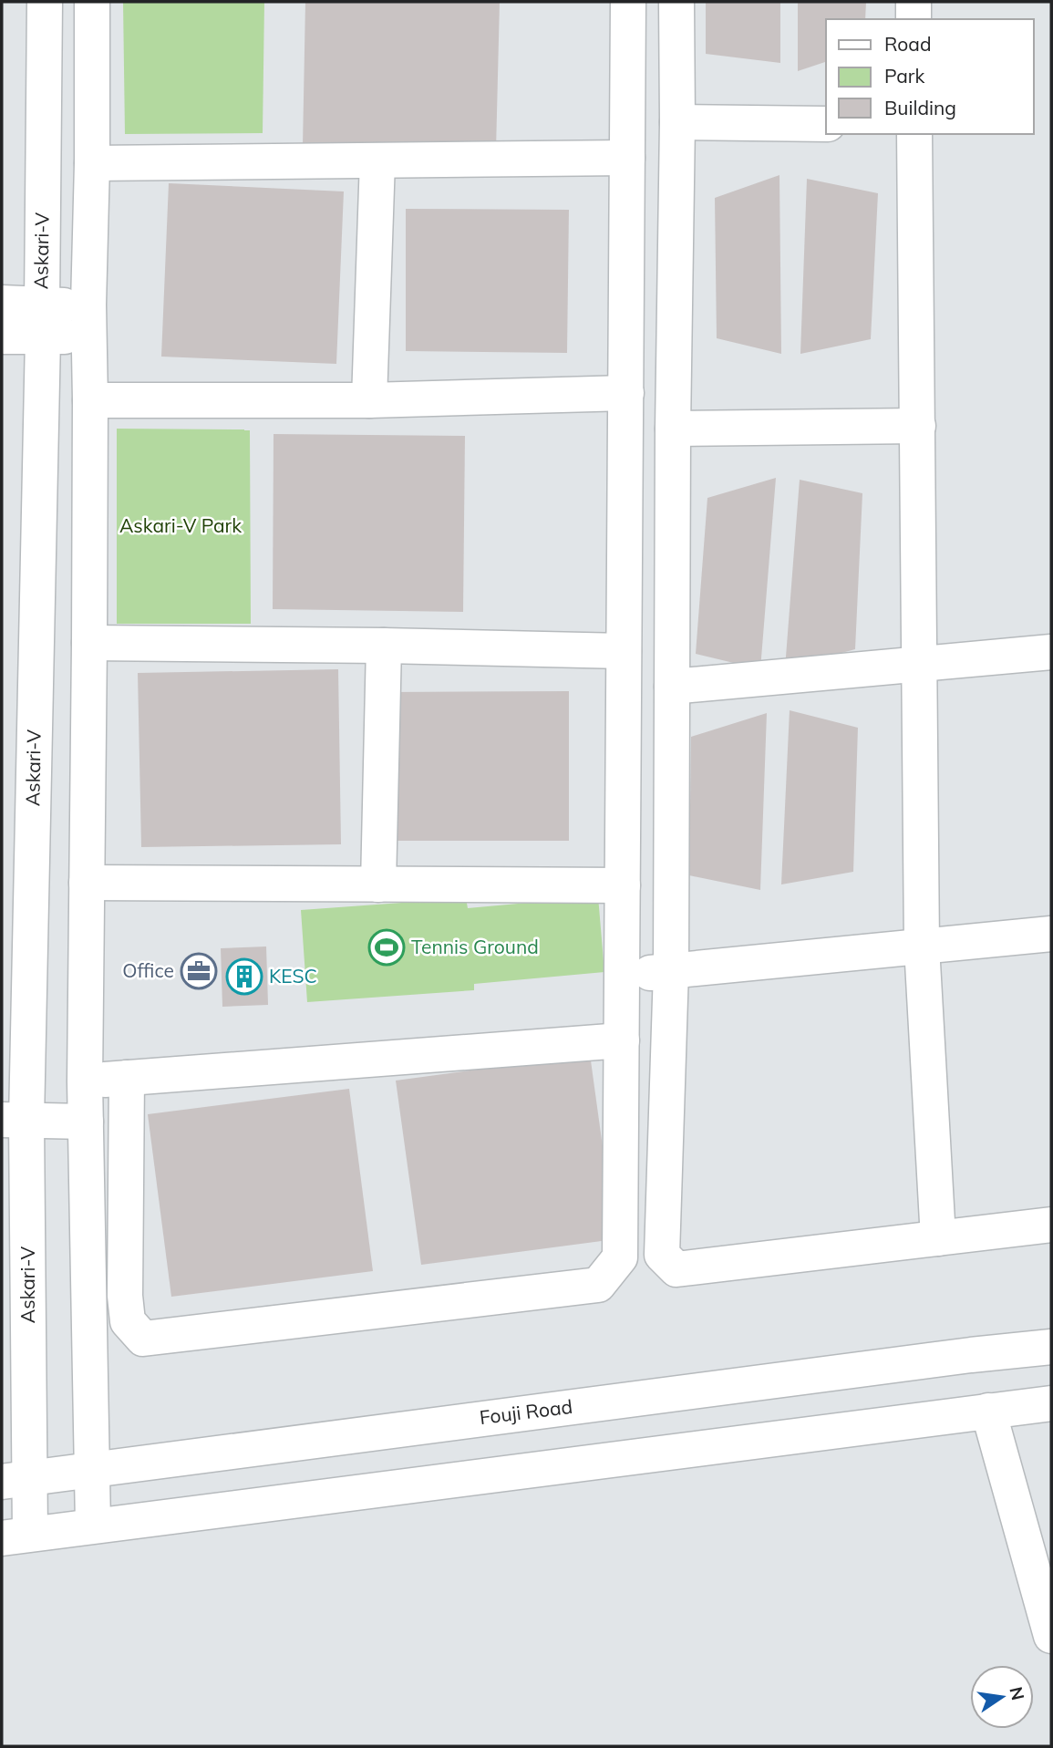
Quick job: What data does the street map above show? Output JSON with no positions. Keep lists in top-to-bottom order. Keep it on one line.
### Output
{"streets":{"street":["Askari-V","Fouji Road"]},"crossings":[["Askari-V","Fouji Road"]],"parks":["Askari-V Park"],"places":{"sports":["Tennis Ground"],"office":["Office"],"building":["KESC"]},"legend":["Road","Park","Building"],"north":"right"}
